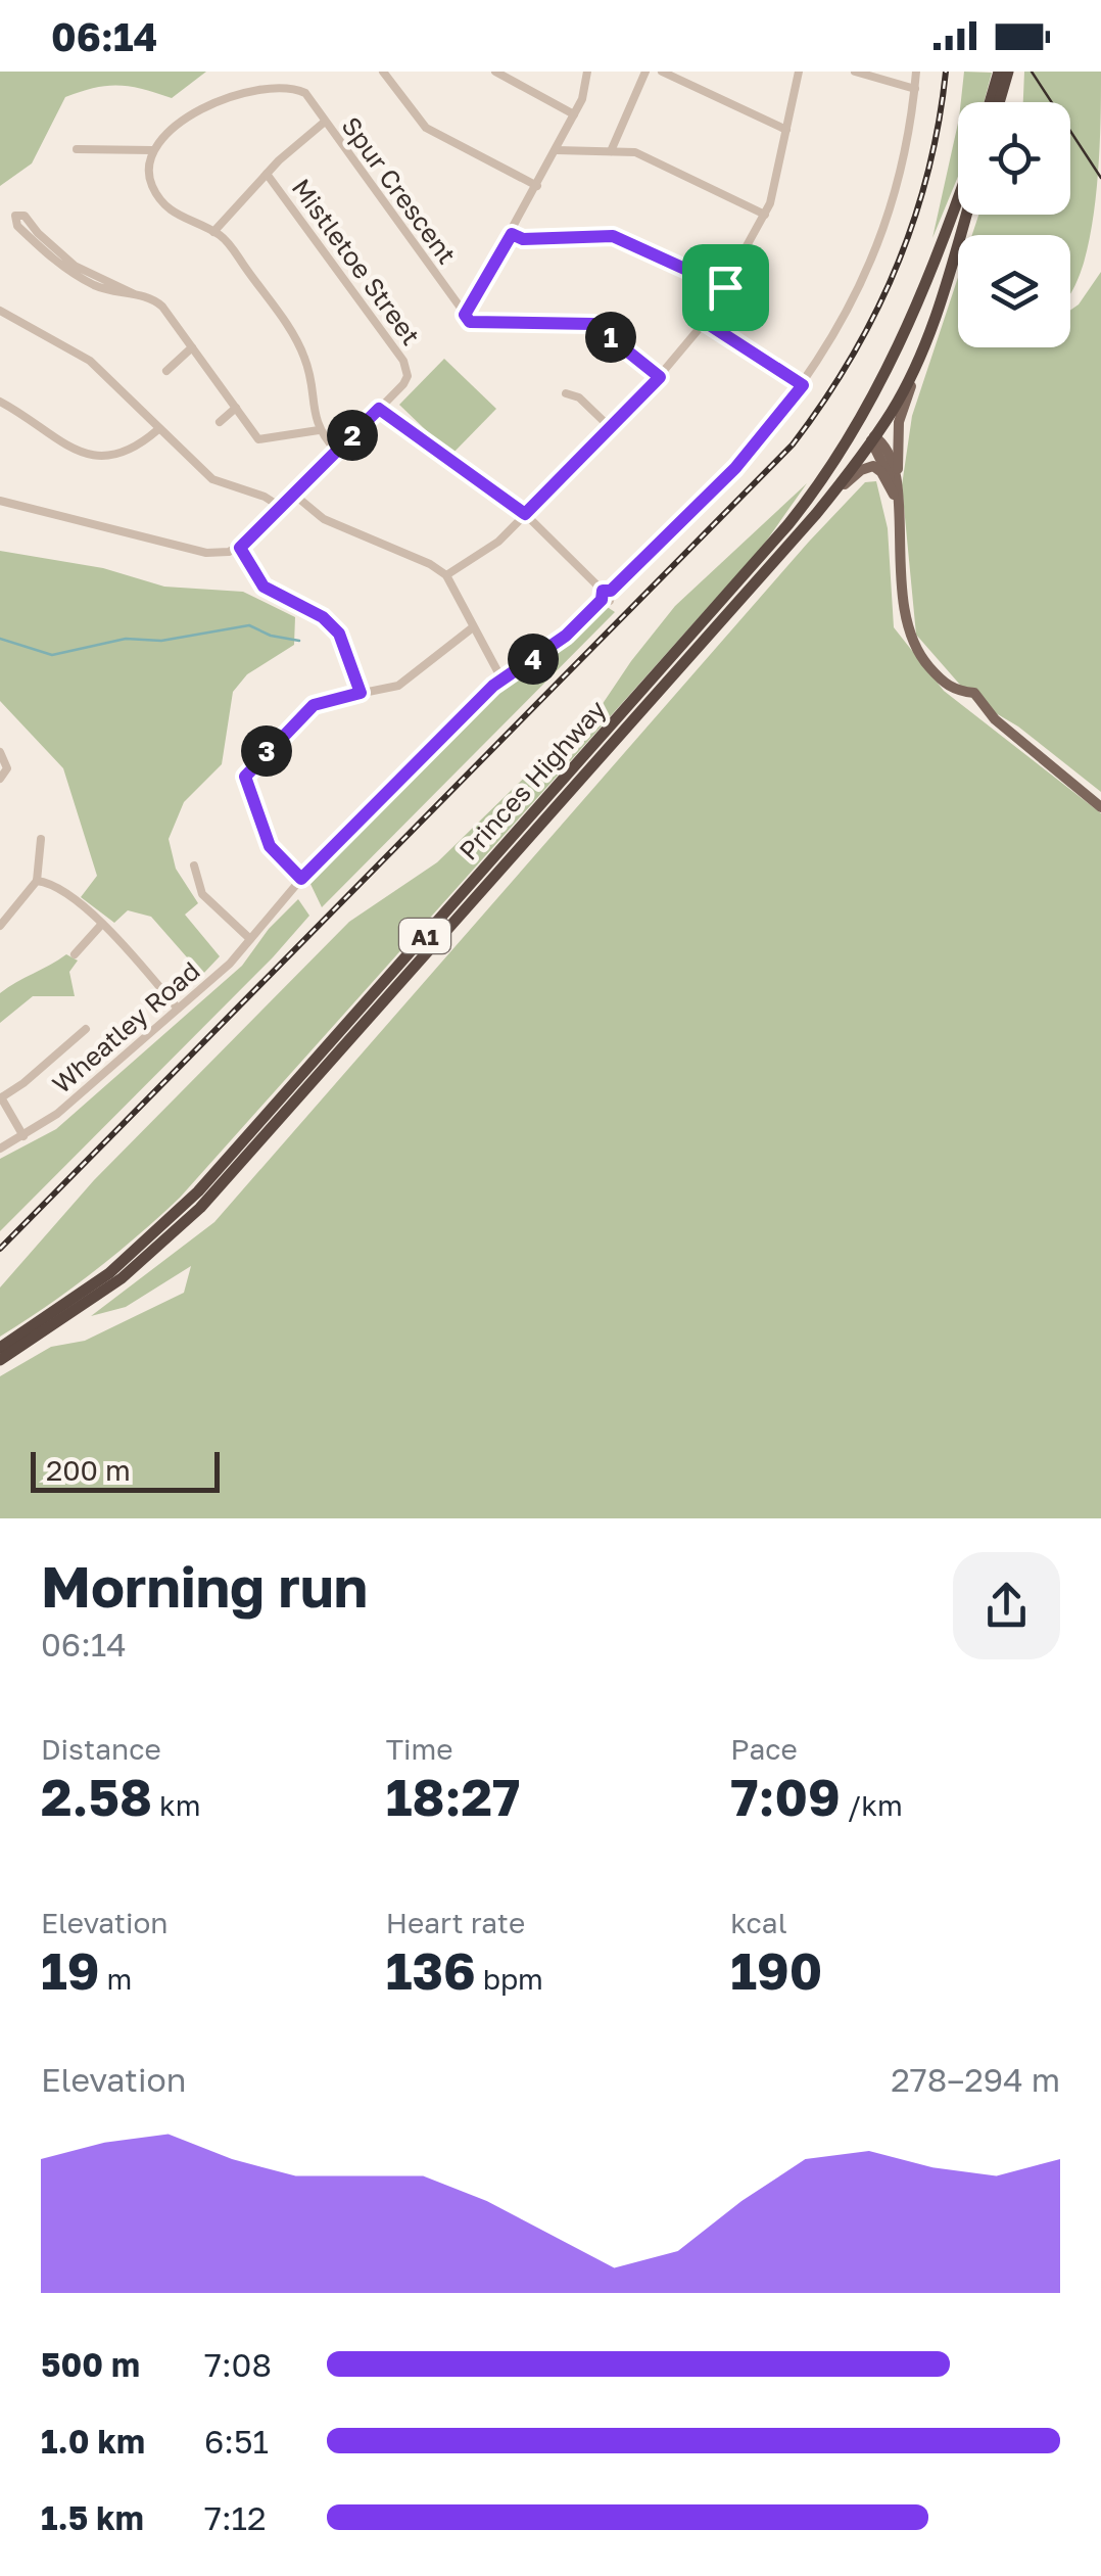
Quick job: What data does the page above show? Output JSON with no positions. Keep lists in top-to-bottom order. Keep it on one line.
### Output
{"streets":{"highway":["Princes Highway","A1"],"street":["Spur Crescent","Mistletoe Street","Wheatley Road"]},"scale_bar":"200 m","page":{"status":"06:14","pins":["1","2","4","3"],"scale":"200 m","heading":["Morning run","06:14"],"stats":[["Distance","2.58 km"],["Time","18:27"],["Pace","7:09 /km"],["Elevation","19 m"],["Heart rate","136 bpm"],["kcal","190"]],"chart":["Elevation","278–294 m"],"list":[{"name":"500 m","note":"7:08"},{"name":"1.0 km","note":"6:51"},{"name":"1.5 km","note":"7:12"}]}}
